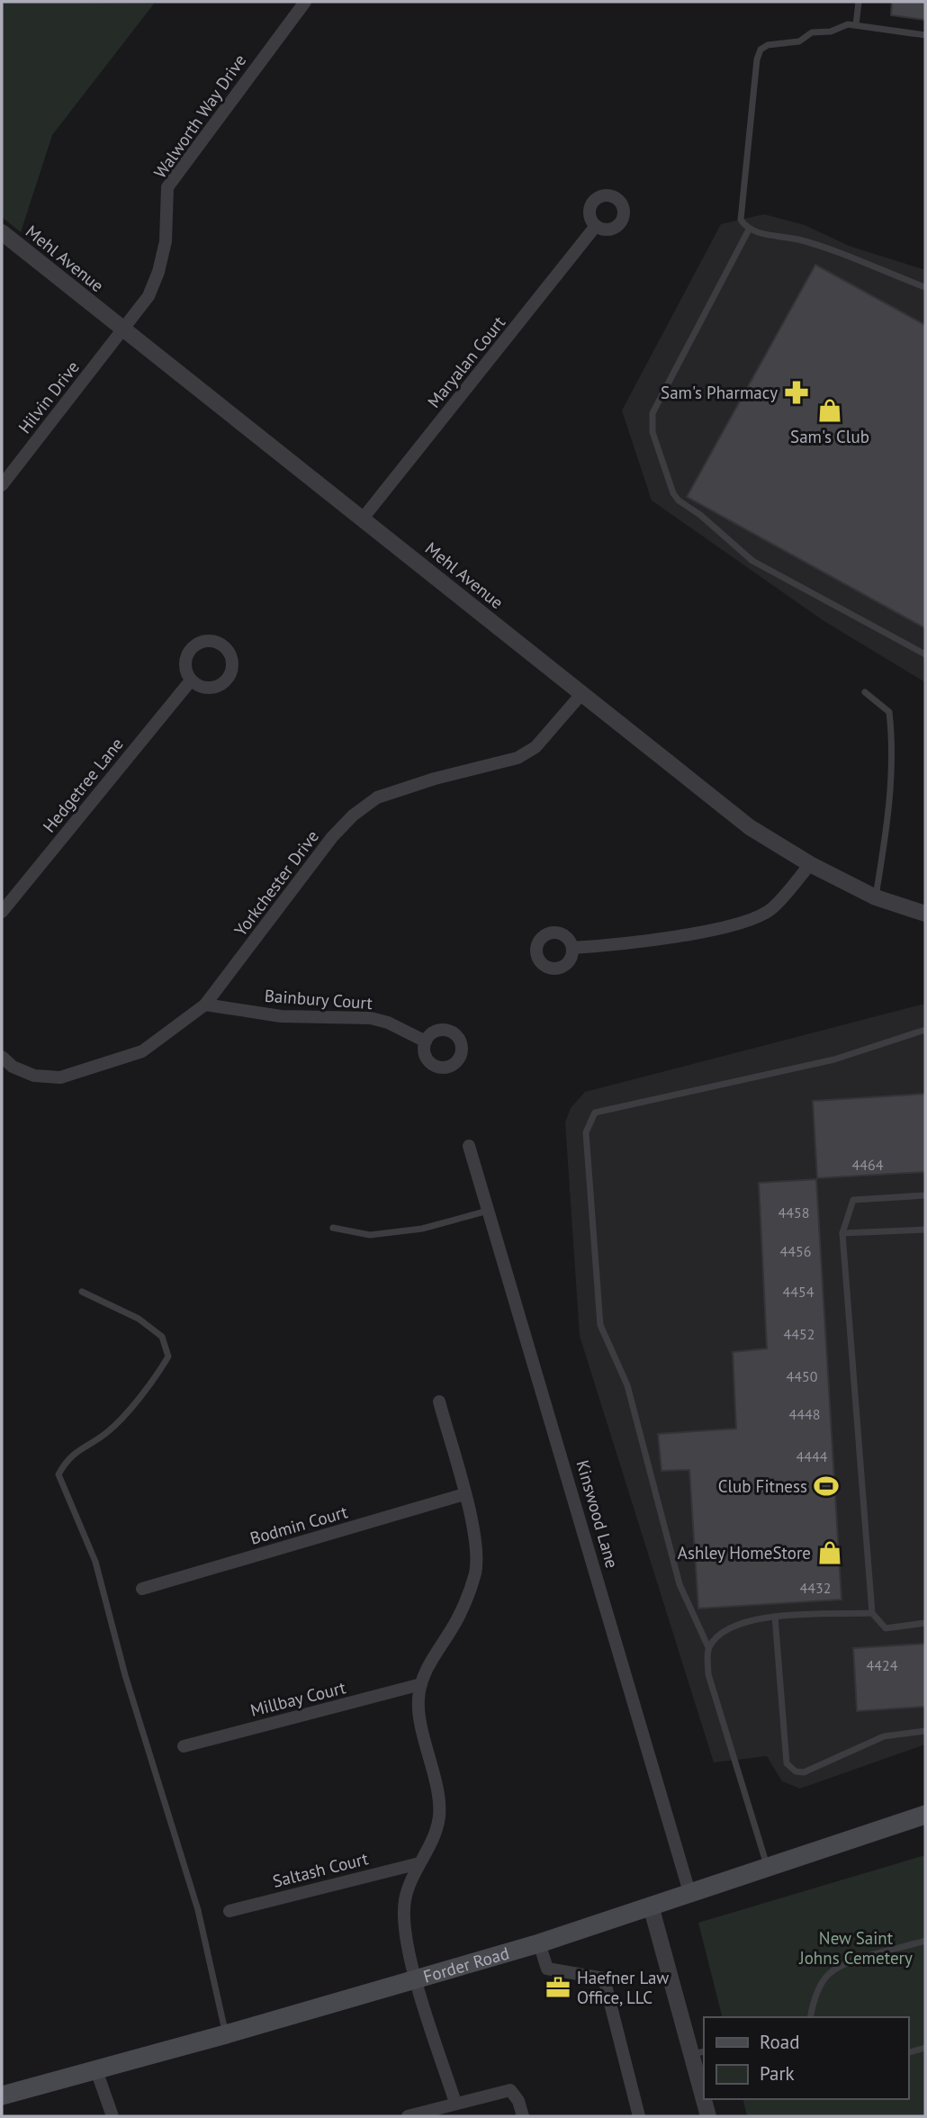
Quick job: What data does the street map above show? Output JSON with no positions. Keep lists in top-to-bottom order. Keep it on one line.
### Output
{"streets":{"main road":["Forder Road"],"street":["Walworth Way Drive","Mehl Avenue","Maryalan Court","Hilvin Drive","Hedgetree Lane","Yorkchester Drive","Bainbury Court","Kinswood Lane","Bodmin Court","Millbay Court","Saltash Court"]},"crossings":[["Walworth Way Drive","Mehl Avenue"],["Walworth Way Drive","Hilvin Drive"],["Mehl Avenue","Maryalan Court"],["Mehl Avenue","Hilvin Drive"],["Mehl Avenue","Yorkchester Drive"],["Yorkchester Drive","Bainbury Court"],["Kinswood Lane","Forder Road"]],"parks":["New Saint Johns Cemetery"],"places":{"pharmacy":["Sam's Pharmacy"],"shop":["Sam's Club","Ashley HomeStore"],"sports":["Club Fitness"],"office":["Haefner Law Office, LLC"]},"house_numbers":["4464","4458","4456","4454","4452","4450","4448","4444","4432","4424"],"legend":["Road","Park"]}
